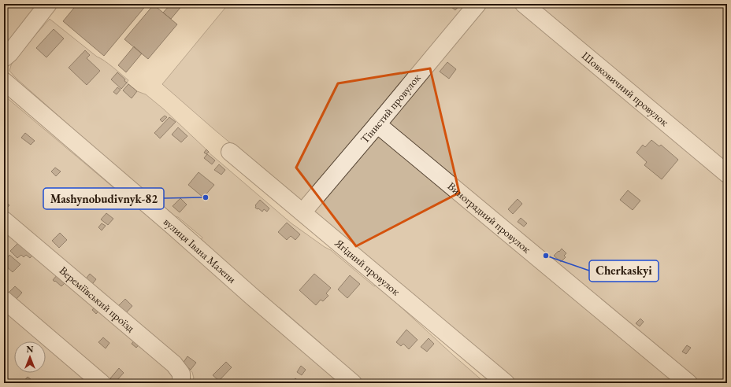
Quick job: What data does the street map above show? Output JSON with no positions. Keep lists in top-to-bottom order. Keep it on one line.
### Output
{"streets":{"street":["Шовковичний провулок","Тінистий провулок","Виноградний провулок","вулиця Івана Мазепи","Ягідний провулок","Вереміївський проїзд"]},"crossings":[["Тінистий провулок","Виноградний провулок"],["Тінистий провулок","Ягідний провулок"]],"places":["Mashynobudivnyk-82","Cherkaskyi"],"north":"top"}
